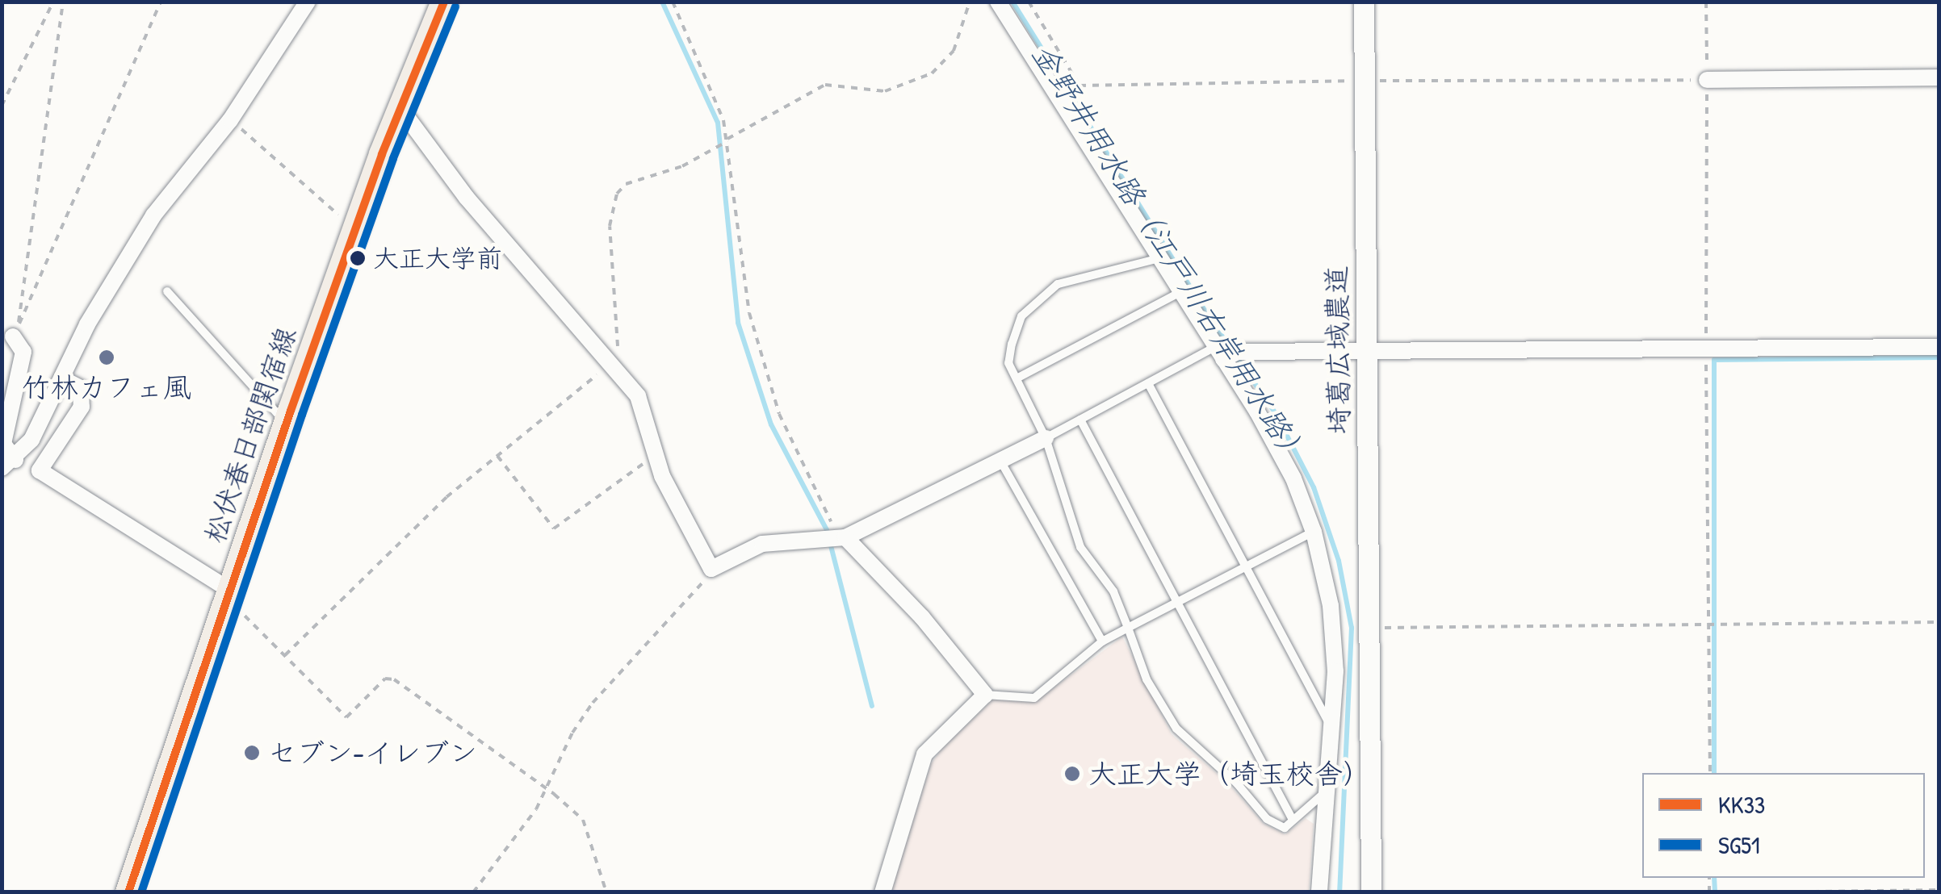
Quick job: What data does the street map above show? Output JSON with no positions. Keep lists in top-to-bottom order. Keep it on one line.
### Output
{"streets":{"main road":["松伏春日部関宿線"],"street":["埼葛広域農道"]},"water":["金野井用水路（江戸川右岸用水路）"],"places":["大正大学前","竹林カフェ風","セブン-イレブン","大正大学（埼玉校舎）"],"lines":["transit line KK33","transit line SG51"],"legend":["KK33","SG51"]}
